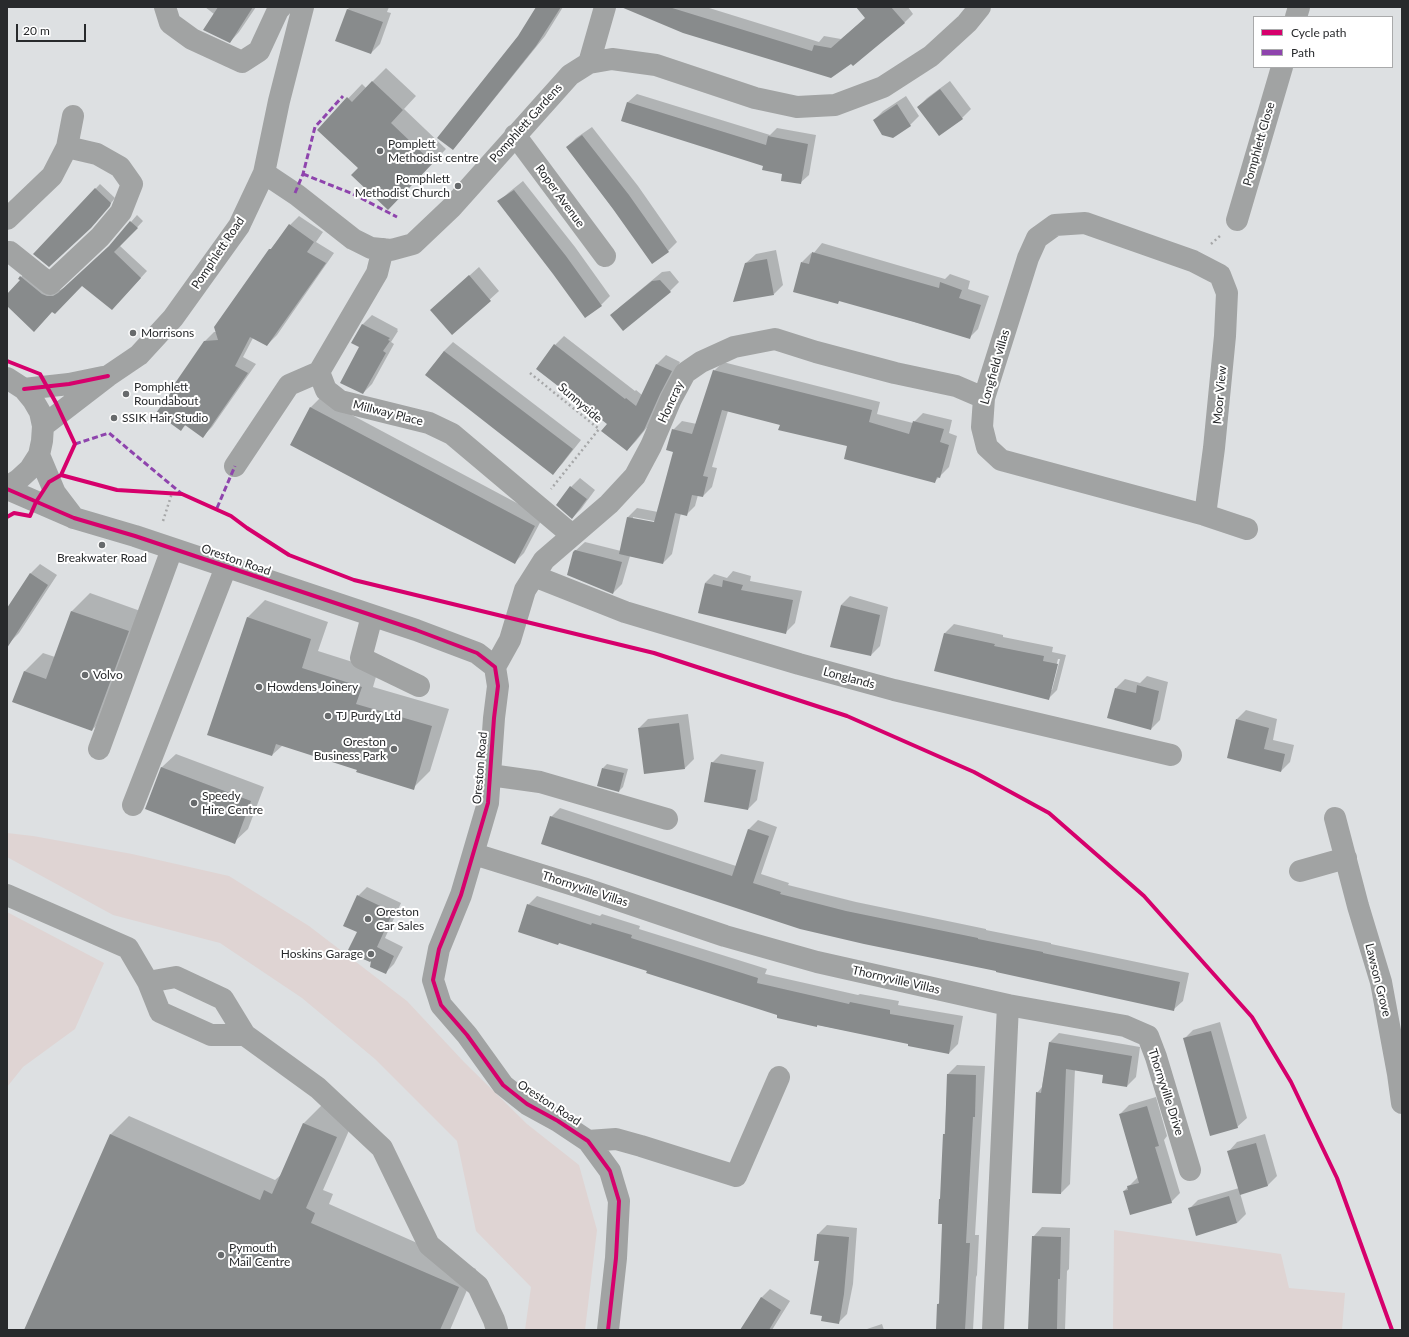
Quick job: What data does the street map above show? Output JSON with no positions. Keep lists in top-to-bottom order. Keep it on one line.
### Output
{"streets":{"street":["Pomphlett Gardens","Pomphlett Close","Roper Avenue","Pomphlett Road","Longfield villas","Moor View","Honcray","Millway Place","Oreston Road","Longlands","Thornyville Villas","Lawson Grove","Thornyville Drive"],"path":["Sunnyside"]},"crossings":[["Pomphlett Gardens","Roper Avenue"],["Pomphlett Gardens","Pomphlett Road"],["Longfield villas","Moor View"],["Longfield villas","Honcray"],["Honcray","Millway Place"],["Honcray","Oreston Road"],["Honcray","Longlands"],["Sunnyside","Millway Place"],["Oreston Road","Thornyville Villas"],["Thornyville Villas","Thornyville Drive"]],"places":["Pomplett Methodist centre","Pomphlett Methodist Church","Morrisons","Pomphlett Roundabout","SSIK Hair Studio","Breakwater Road","Volvo","Howdens Joinery","TJ Purdy Ltd","Oreston Business Park","Speedy Hire Centre","Oreston Car Sales","Hoskins Garage","Pymouth Mail Centre"],"legend":["Cycle path","Path"],"scale_bar":"20 m"}
